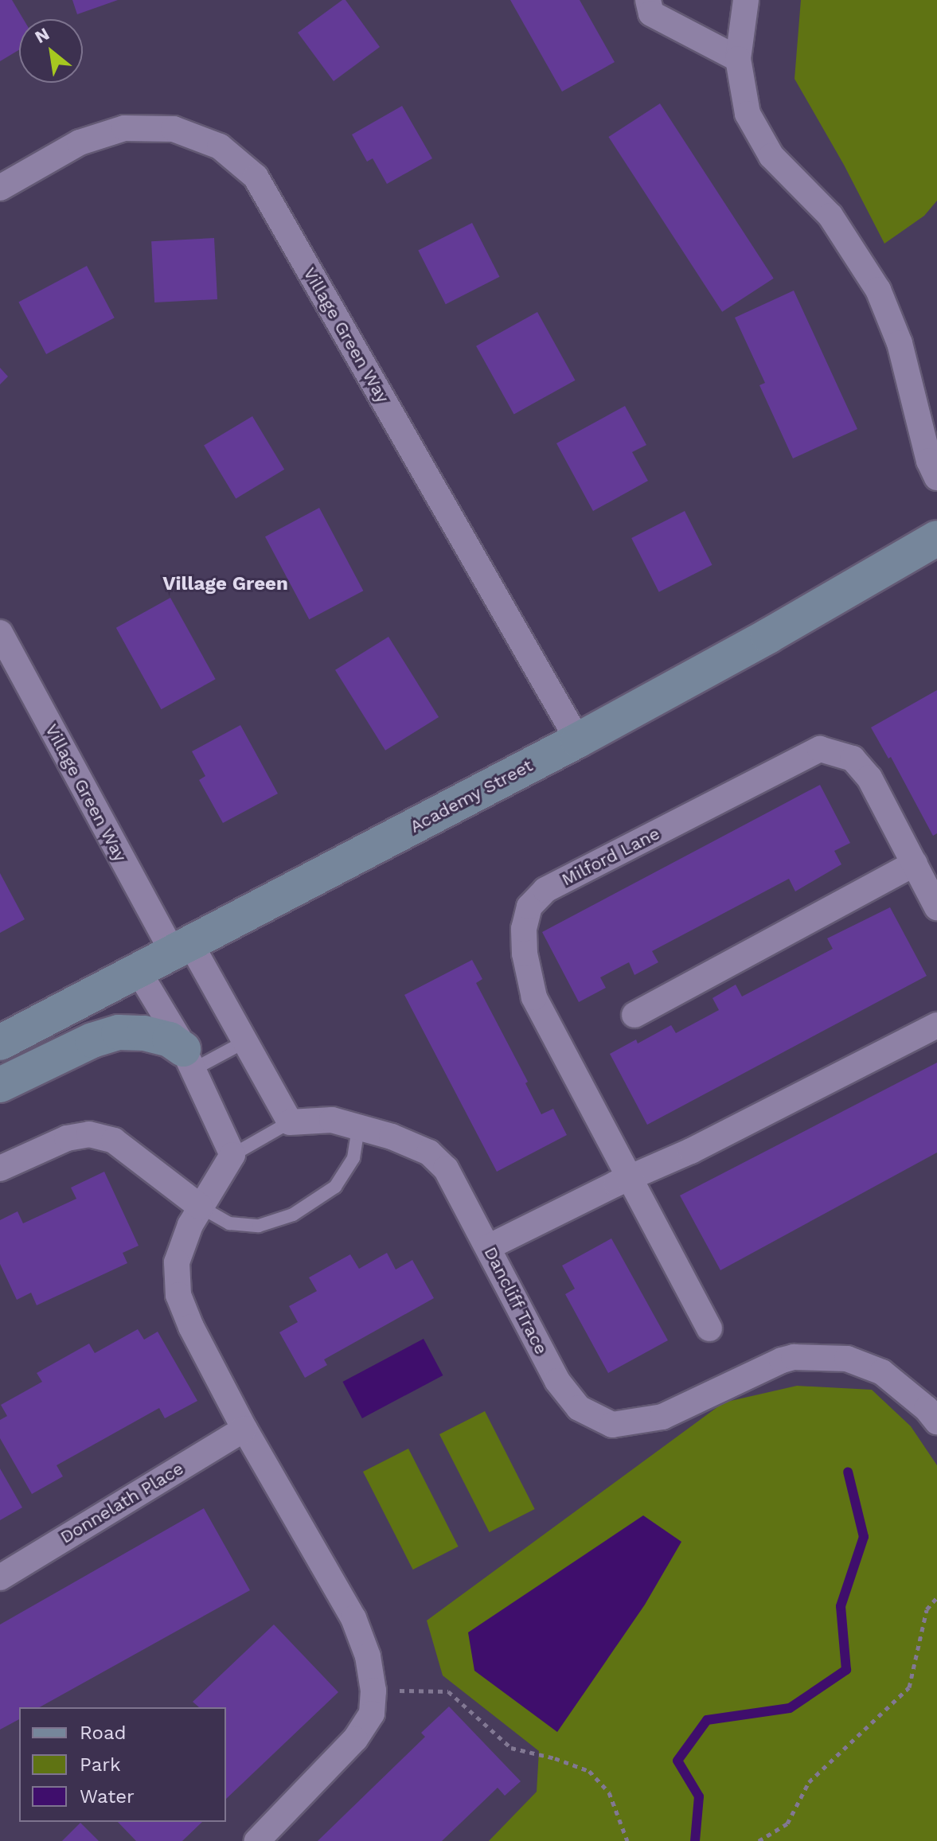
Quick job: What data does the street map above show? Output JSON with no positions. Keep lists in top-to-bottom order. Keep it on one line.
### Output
{"streets":{"street":["Village Green Way","Academy Street","Milford Lane","Dancliff Trace","Donnelath Place"]},"crossings":[["Village Green Way","Academy Street"]],"districts":["Village Green"],"legend":["Road","Park","Water"],"north":"top left"}
